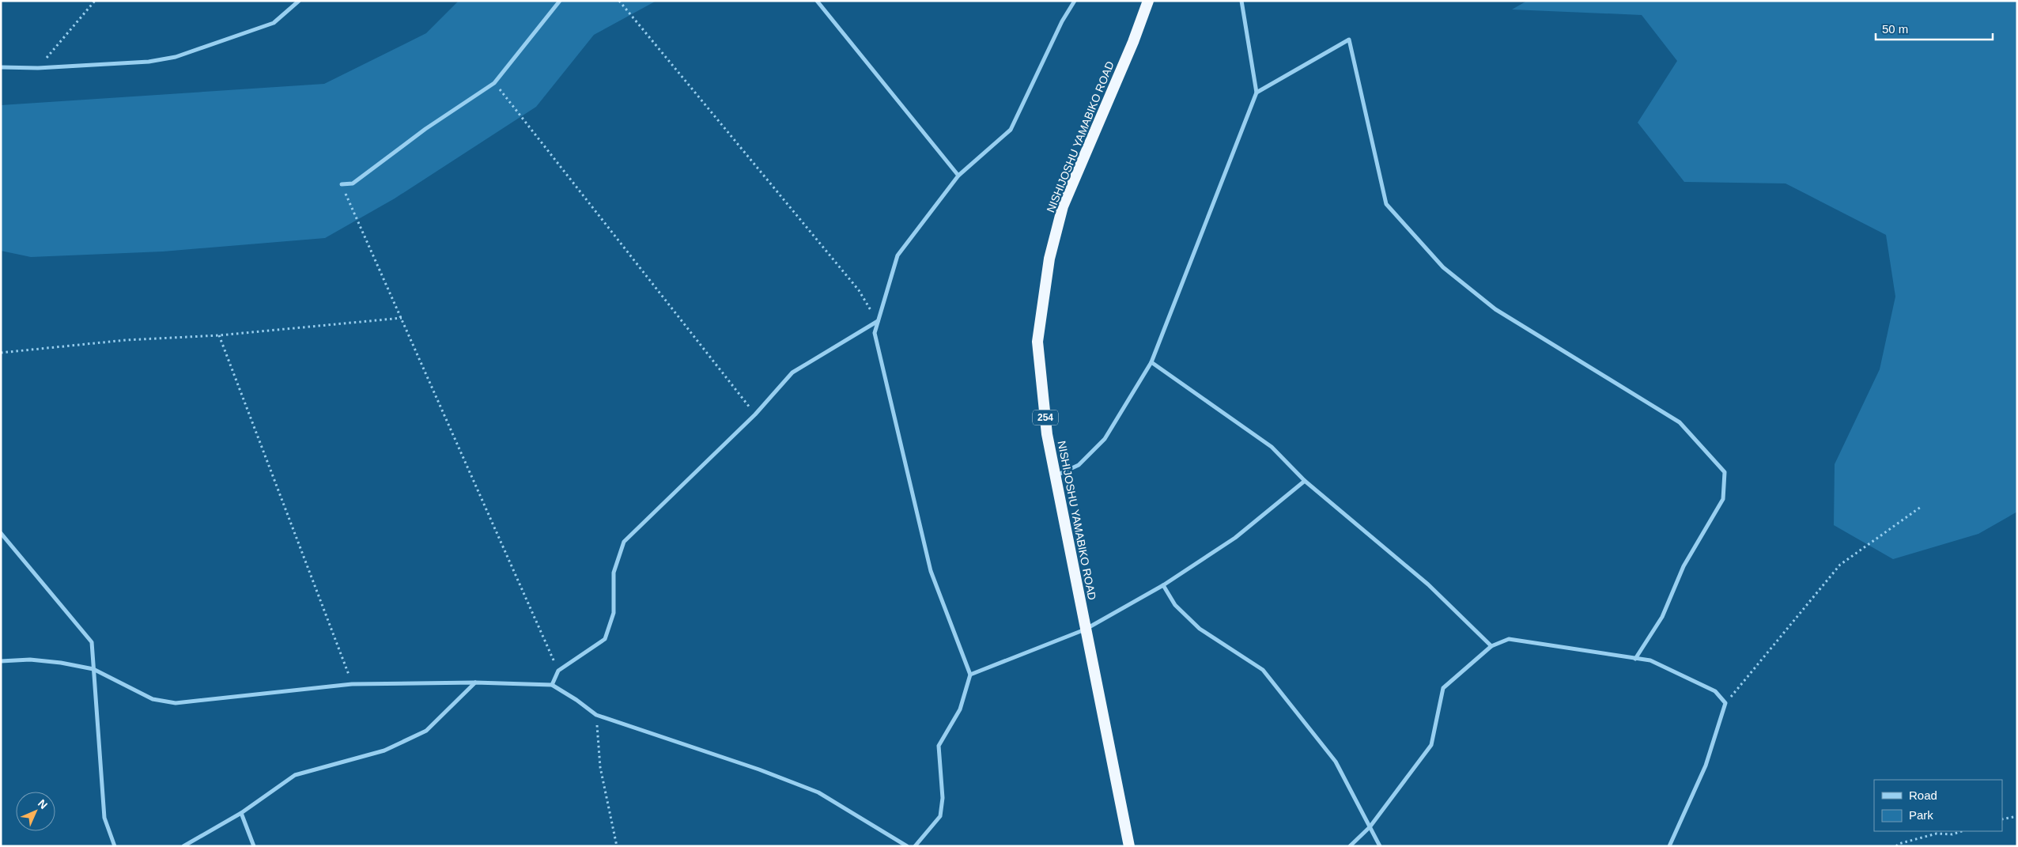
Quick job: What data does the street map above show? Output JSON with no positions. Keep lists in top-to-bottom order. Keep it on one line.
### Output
{"streets":{"highway":["NISHIJOSHU YAMABIKO ROAD","254"]},"legend":["Road","Park"],"scale_bar":"50 m","north":"top right"}
